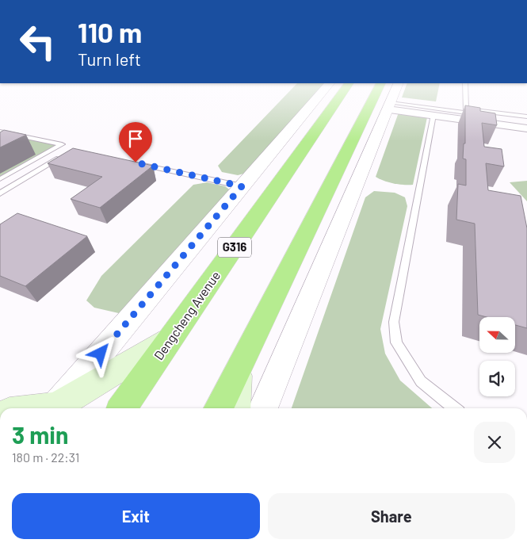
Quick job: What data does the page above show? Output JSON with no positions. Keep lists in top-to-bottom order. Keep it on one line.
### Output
{"streets":{"highway":["G316","Dengcheng Avenue"]},"north":"left","page":{"turn":["110 m","Turn left"],"heading":["3 min","180 m · 22:31"],"buttons":["Exit","Share"]}}
